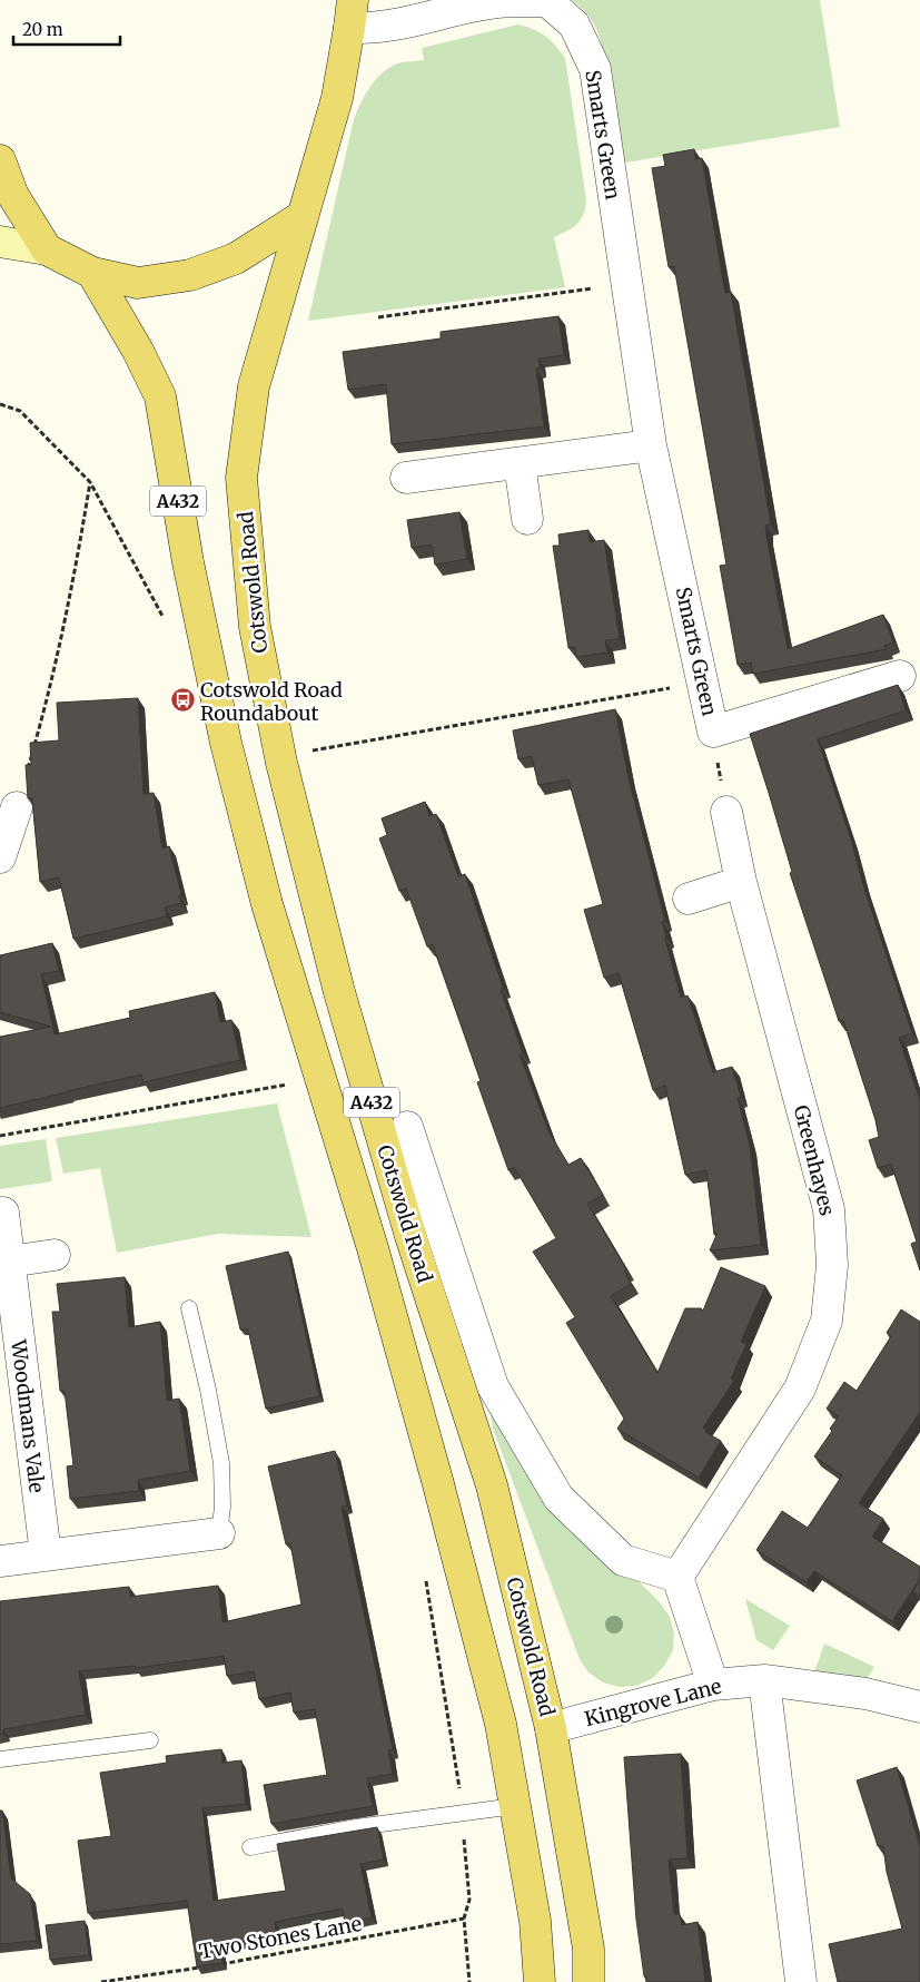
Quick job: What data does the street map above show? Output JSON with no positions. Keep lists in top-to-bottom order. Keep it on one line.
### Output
{"streets":{"main road":["A432","Cotswold Road"],"street":["Smarts Green","Greenhayes","Woodmans Vale","Kingrove Lane"],"path":["Two Stones Lane"]},"crossings":[["Smarts Green","A432"],["A432","Cotswold Road"],["Cotswold Road","Greenhayes"],["Cotswold Road","Kingrove Lane"]],"places":{"bus stop":["Cotswold Road Roundabout"]},"scale_bar":"20 m"}
